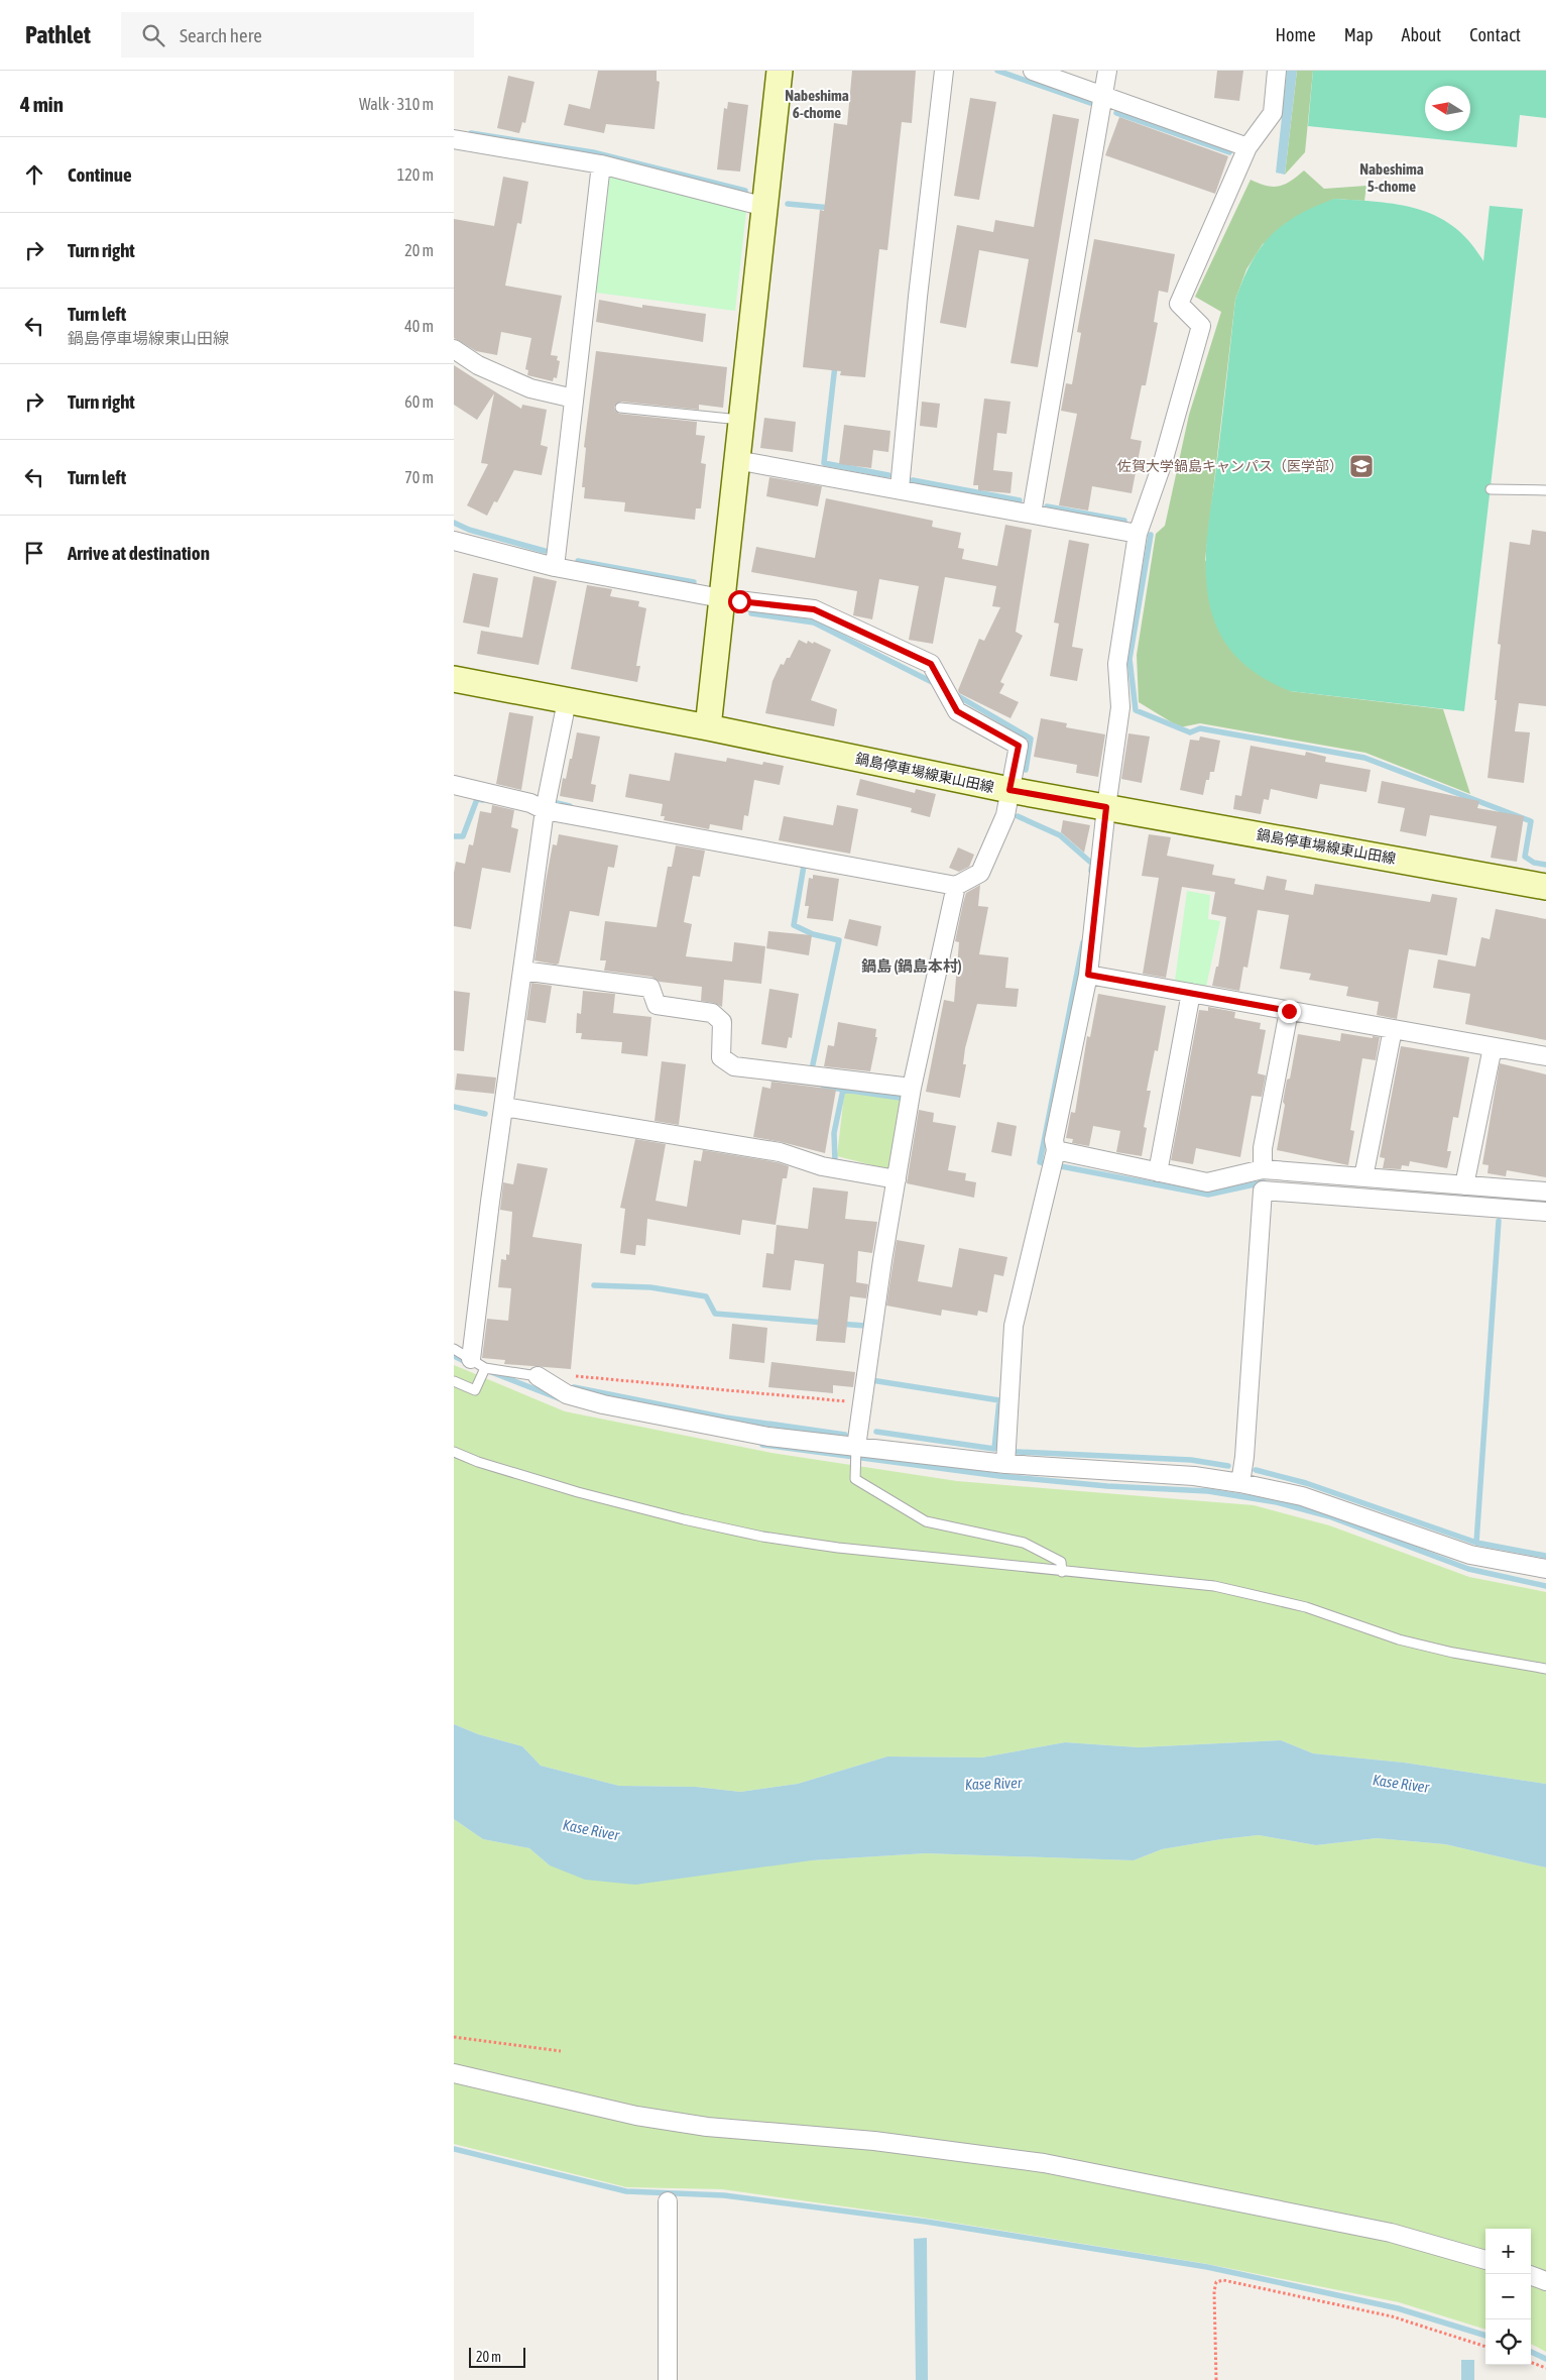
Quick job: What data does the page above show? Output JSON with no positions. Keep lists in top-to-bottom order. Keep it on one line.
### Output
{"streets":{"main road":["鍋島停車場線東山田線"]},"districts":["Nabeshima 6-chome","Nabeshima 5-chome","鍋島 (鍋島本村)"],"water":["Kase River"],"places":{"school or university":["佐賀大学鍋島キャンパス（医学部）"]},"scale_bar":"20 m","north":"left","page":{"header":"Pathlet","search":"Search here","nav":["Home","Map","About","Contact"],"heading":["4 min","Walk · 310 m"],"list":[["Continue","120 m"],["Turn right","20 m"],["Turn left","鍋島停車場線東山田線","40 m"],["Turn right","60 m"],["Turn left","70 m"],"Arrive at destination"],"map_buttons":["+","−"],"scale":"20 m"}}
